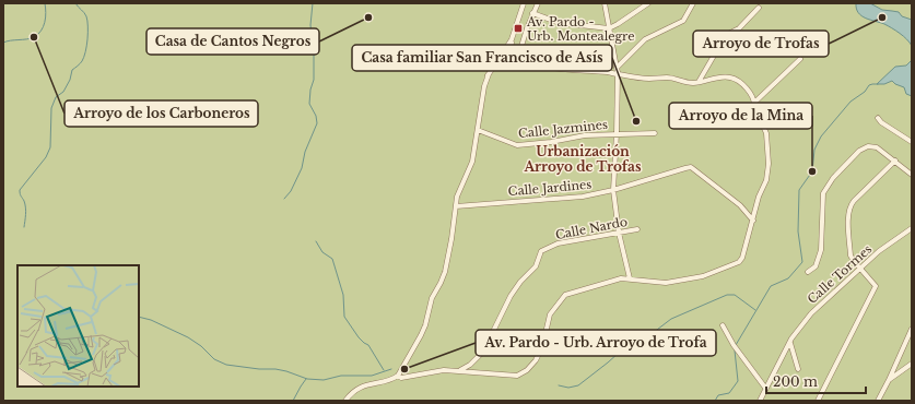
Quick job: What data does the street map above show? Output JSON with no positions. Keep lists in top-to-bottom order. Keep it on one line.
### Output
{"streets":{"street":["Calle Jazmines","Calle Jardines","Calle Nardo","Calle Tormes"]},"crossings":[["Calle Jardines","Calle Nardo"]],"districts":["Urbanización Arroyo de Trofas"],"places":{"other":["Casa de Cantos Negros","Arroyo de Trofas","Arroyo de los Carboneros","Casa familiar San Francisco de Asís","Arroyo de la Mina","Av. Pardo - Urb. Arroyo de Trofa"],"transit":["Av. Pardo - Urb. Montealegre"]},"scale_bar":"200 m"}
